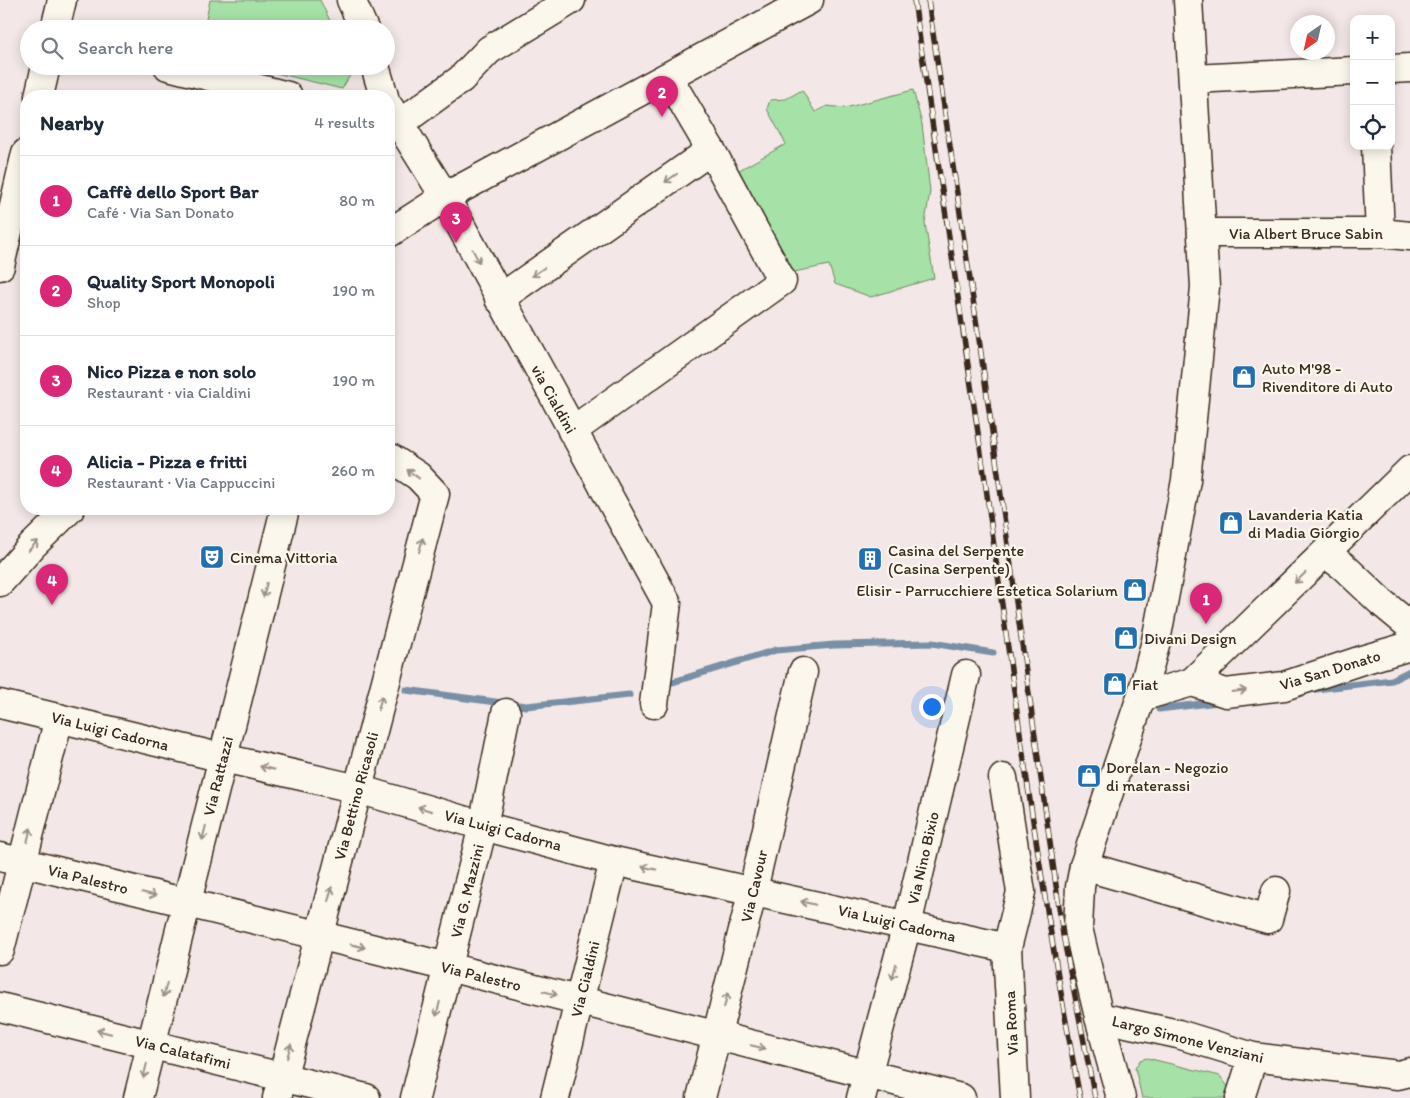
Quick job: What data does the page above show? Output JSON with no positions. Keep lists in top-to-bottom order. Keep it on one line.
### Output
{"streets":{"street":["Via Albert Bruce Sabin","via Cialdini","Via San Donato","Via Luigi Cadorna","Via Rattazzi","Via Bettino Ricasoli","Via Nino Bixio","Via Palestro","Via Cavour","Via G. Mazzini","Via Cialdini","Via Roma","Largo Simone Venziani","Via Calatafimi"]},"crossings":[["Via Luigi Cadorna","Via Rattazzi"],["Via Luigi Cadorna","Via Bettino Ricasoli"],["Via Luigi Cadorna","Via Nino Bixio"],["Via Luigi Cadorna","Via Cavour"],["Via Luigi Cadorna","Via G. Mazzini"],["Via Luigi Cadorna","Via Cialdini"],["Via Luigi Cadorna","Via Roma"],["Via Rattazzi","Via Palestro"],["Via Rattazzi","Via Calatafimi"],["Via Bettino Ricasoli","Via Palestro"],["Via Bettino Ricasoli","Via Calatafimi"],["Via Nino Bixio","Via Palestro"],["Via Palestro","Via Cavour"],["Via Palestro","Via G. Mazzini"],["Via Palestro","Via Cialdini"]],"one_way":["Via San Donato","Via Luigi Cadorna","Via Bettino Ricasoli","Via Nino Bixio","Via Palestro","Via Calatafimi"],"places":{"shop":["Auto M'98 - Rivenditore di Auto","Lavanderia Katia di Madia Giorgio","Elisir - Parrucchiere Estetica Solarium","Divani Design","Fiat","Dorelan - Negozio di materassi"],"theatre":["Cinema Vittoria"],"building":["Casina del Serpente (Casina Serpente)"]},"north":"bottom left","page":{"map_buttons":["+","−"],"search":"Search here","pins":["2","3","4","1"],"heading":["Nearby","4 results"],"list":[{"mark":"1","name":"Caffè dello Sport Bar","note":"Café · Via San Donato","value":"80 m"},{"mark":"2","name":"Quality Sport Monopoli","note":"Shop","value":"190 m"},{"mark":"3","name":"Nico Pizza e non solo","note":"Restaurant · via Cialdini","value":"190 m"},{"mark":"4","name":"Alicia - Pizza e fritti","note":"Restaurant · Via Cappuccini","value":"260 m"}]}}
